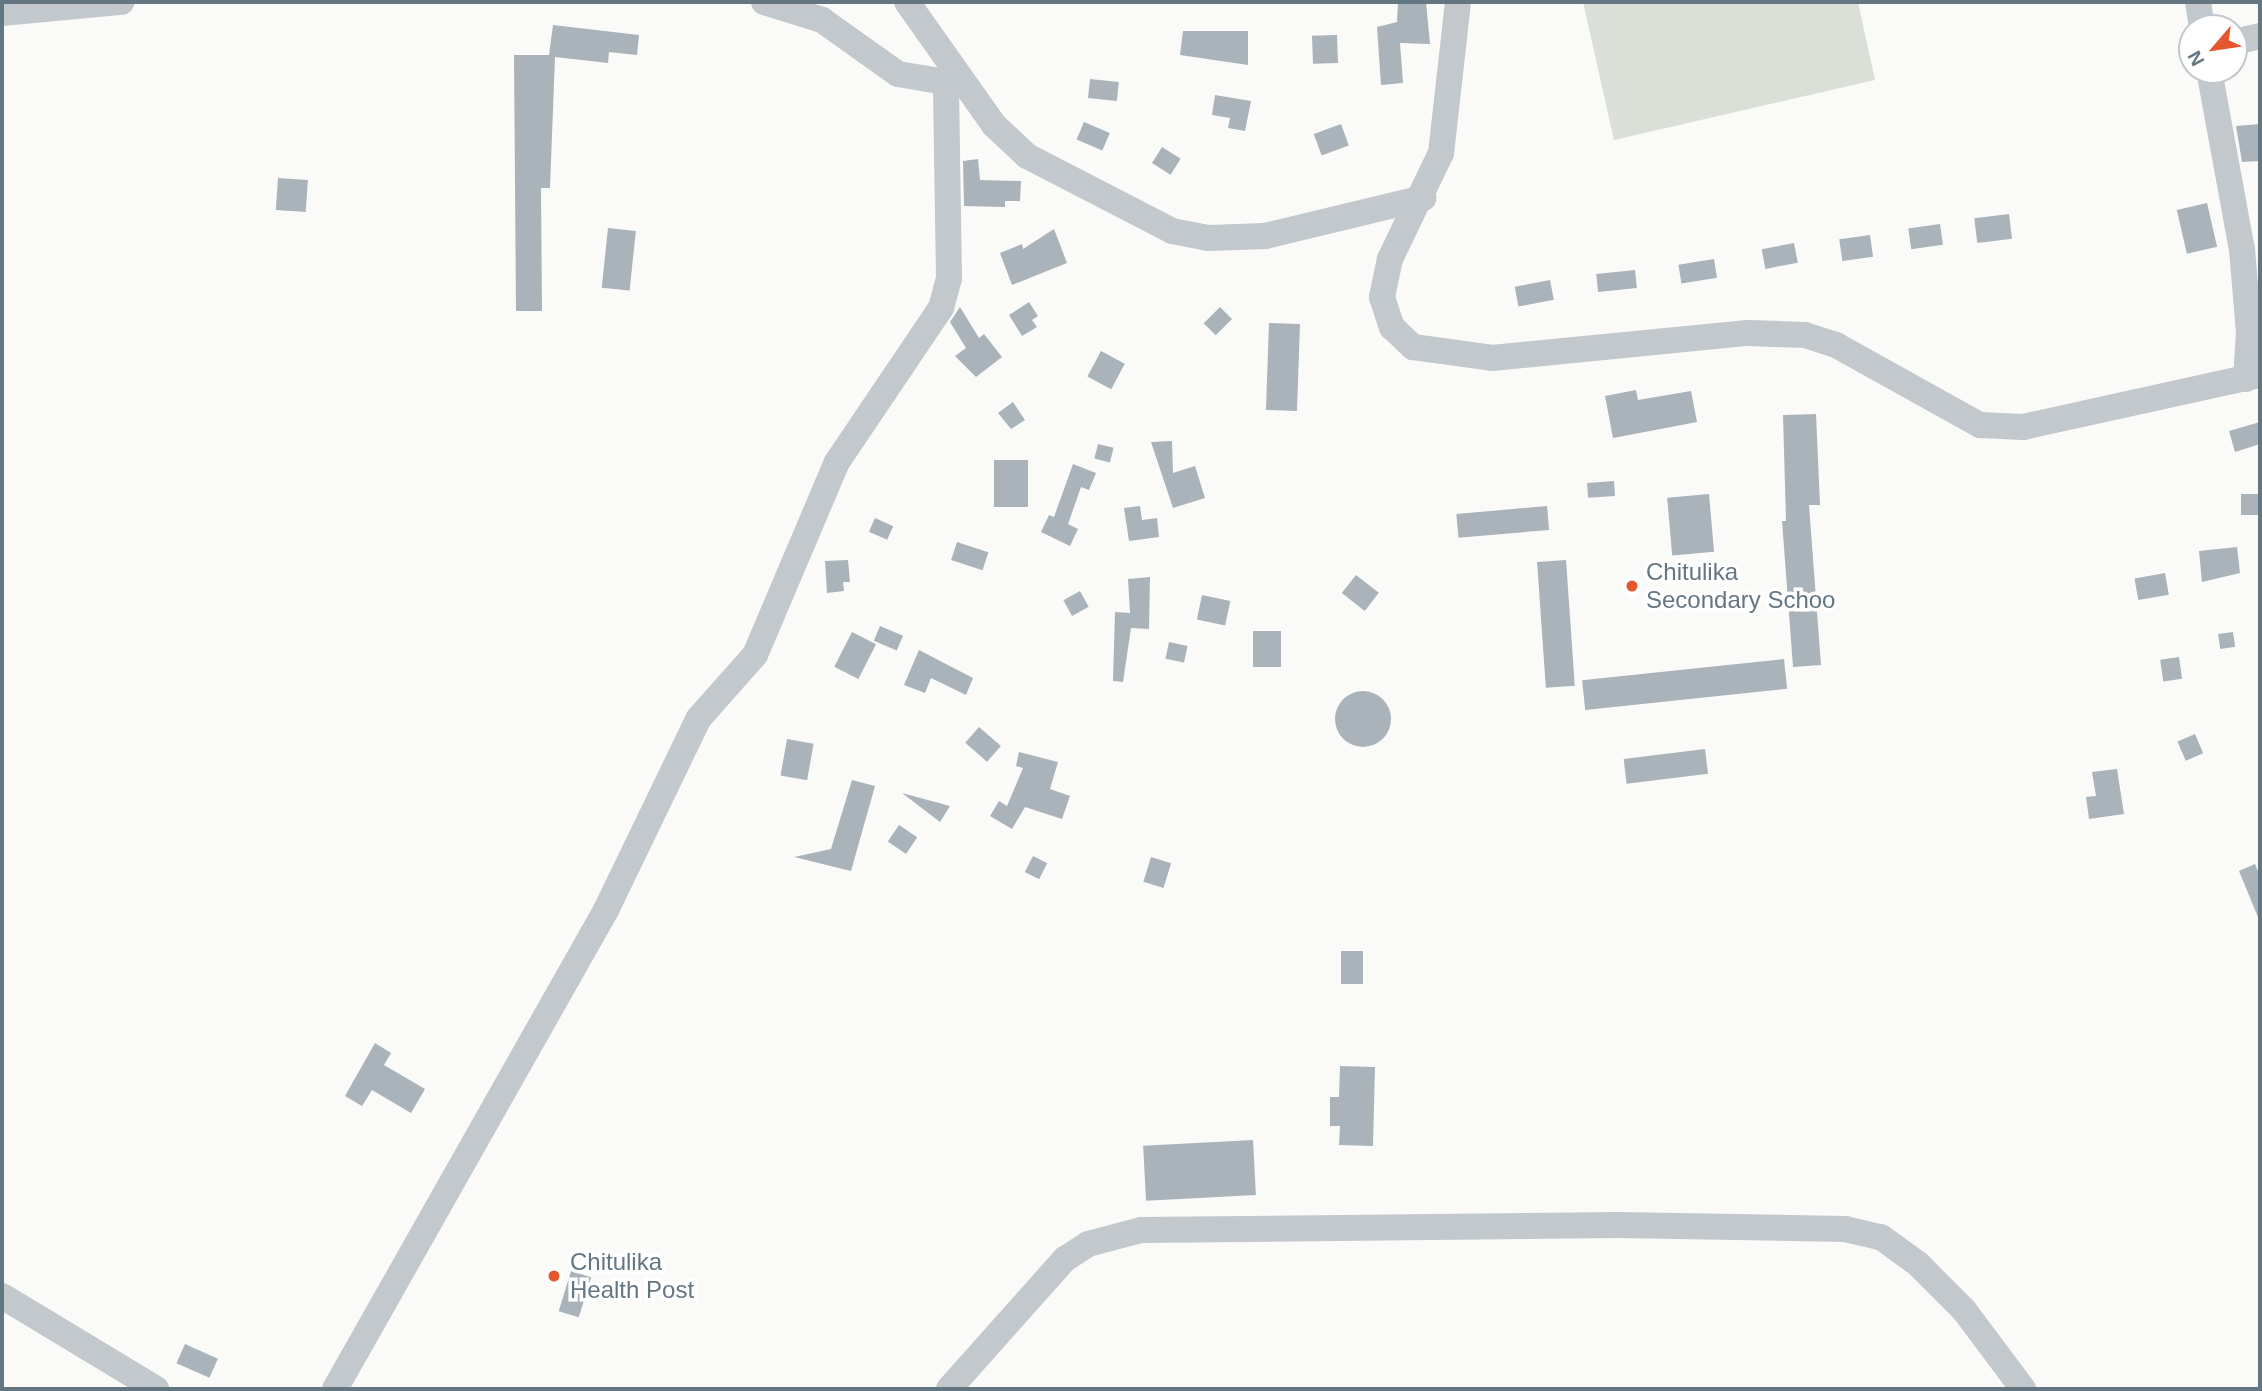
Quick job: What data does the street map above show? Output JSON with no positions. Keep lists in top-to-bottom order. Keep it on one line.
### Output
{"places":["Chitulika Secondary Schoo","Chitulika Health Post"],"north":"bottom left"}
